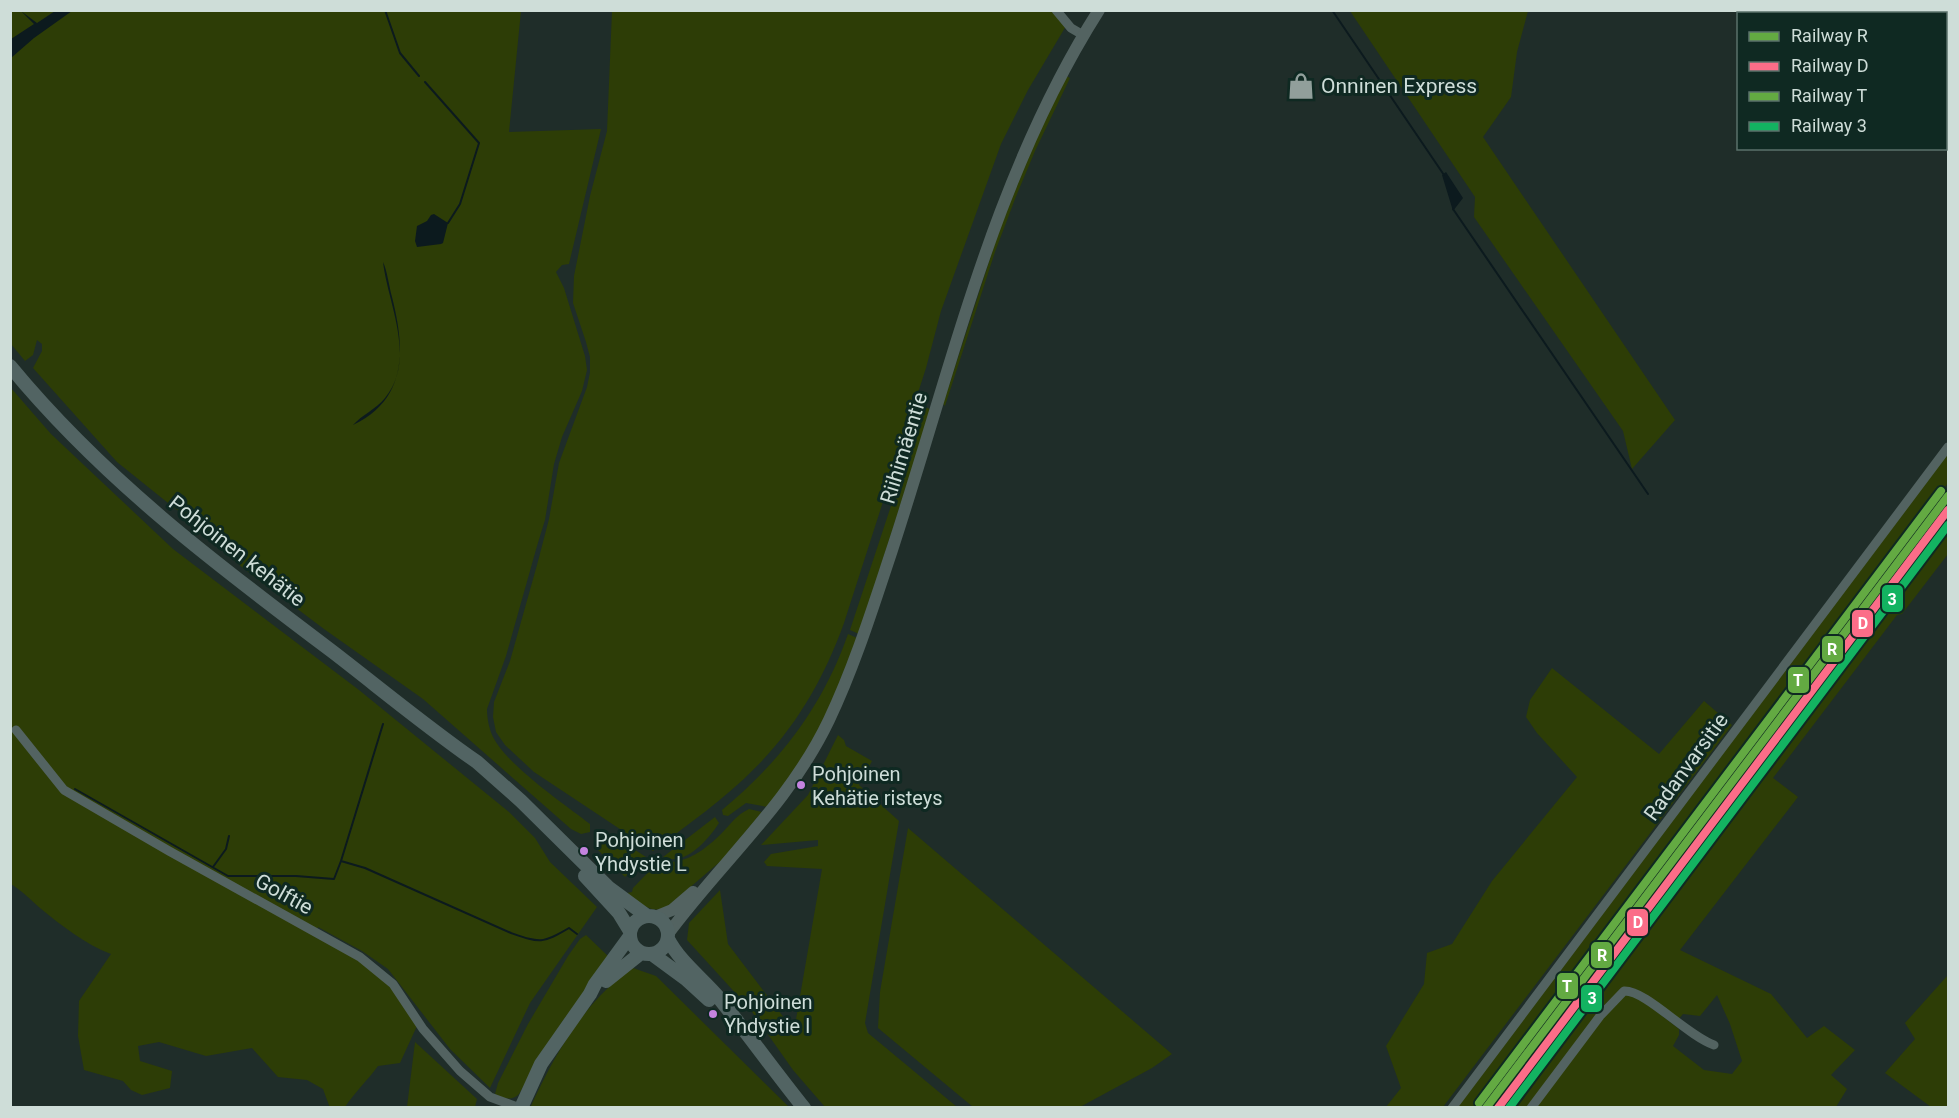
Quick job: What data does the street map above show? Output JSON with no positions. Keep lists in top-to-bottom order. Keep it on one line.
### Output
{"streets":{"main road":["Pohjoinen kehätie"],"street":["Riihimäentie","Radanvarsitie","Golftie"]},"crossings":[["Riihimäentie","Pohjoinen kehätie"]],"places":{"shop":["Onninen Express"],"other":["Pohjoinen Kehätie risteys","Pohjoinen Yhdystie L","Pohjoinen Yhdystie I"]},"lines":["rail line T","rail line R","rail line D","rail line 3"],"legend":["Railway R","Railway D","Railway T","Railway 3"]}
